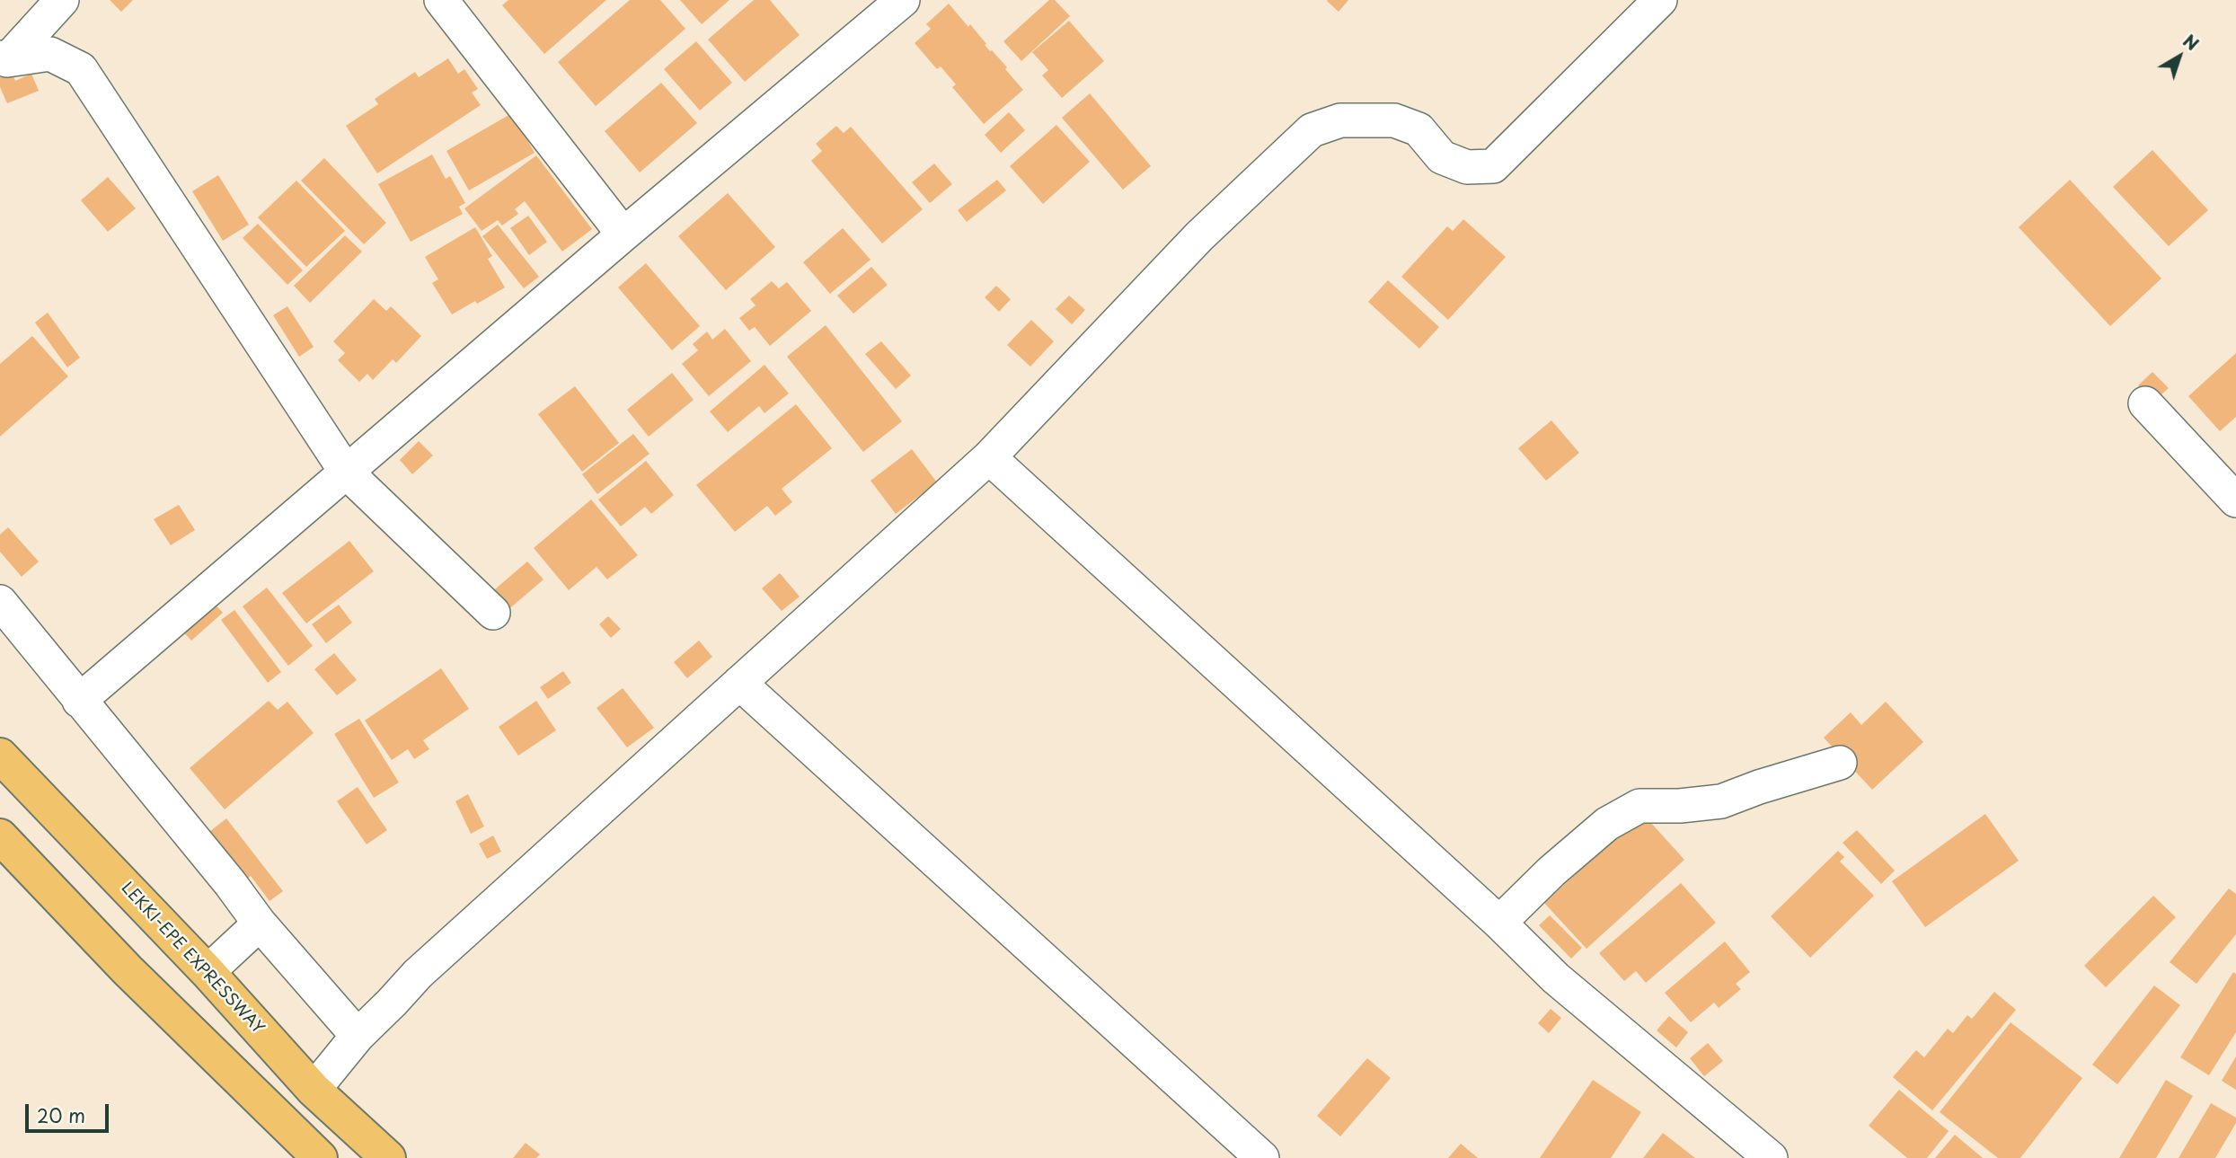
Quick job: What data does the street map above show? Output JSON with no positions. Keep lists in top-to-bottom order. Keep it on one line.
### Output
{"streets":{"highway":["LEKKI-EPE EXPRESSWAY"]},"scale_bar":"20 m","north":"top right"}
